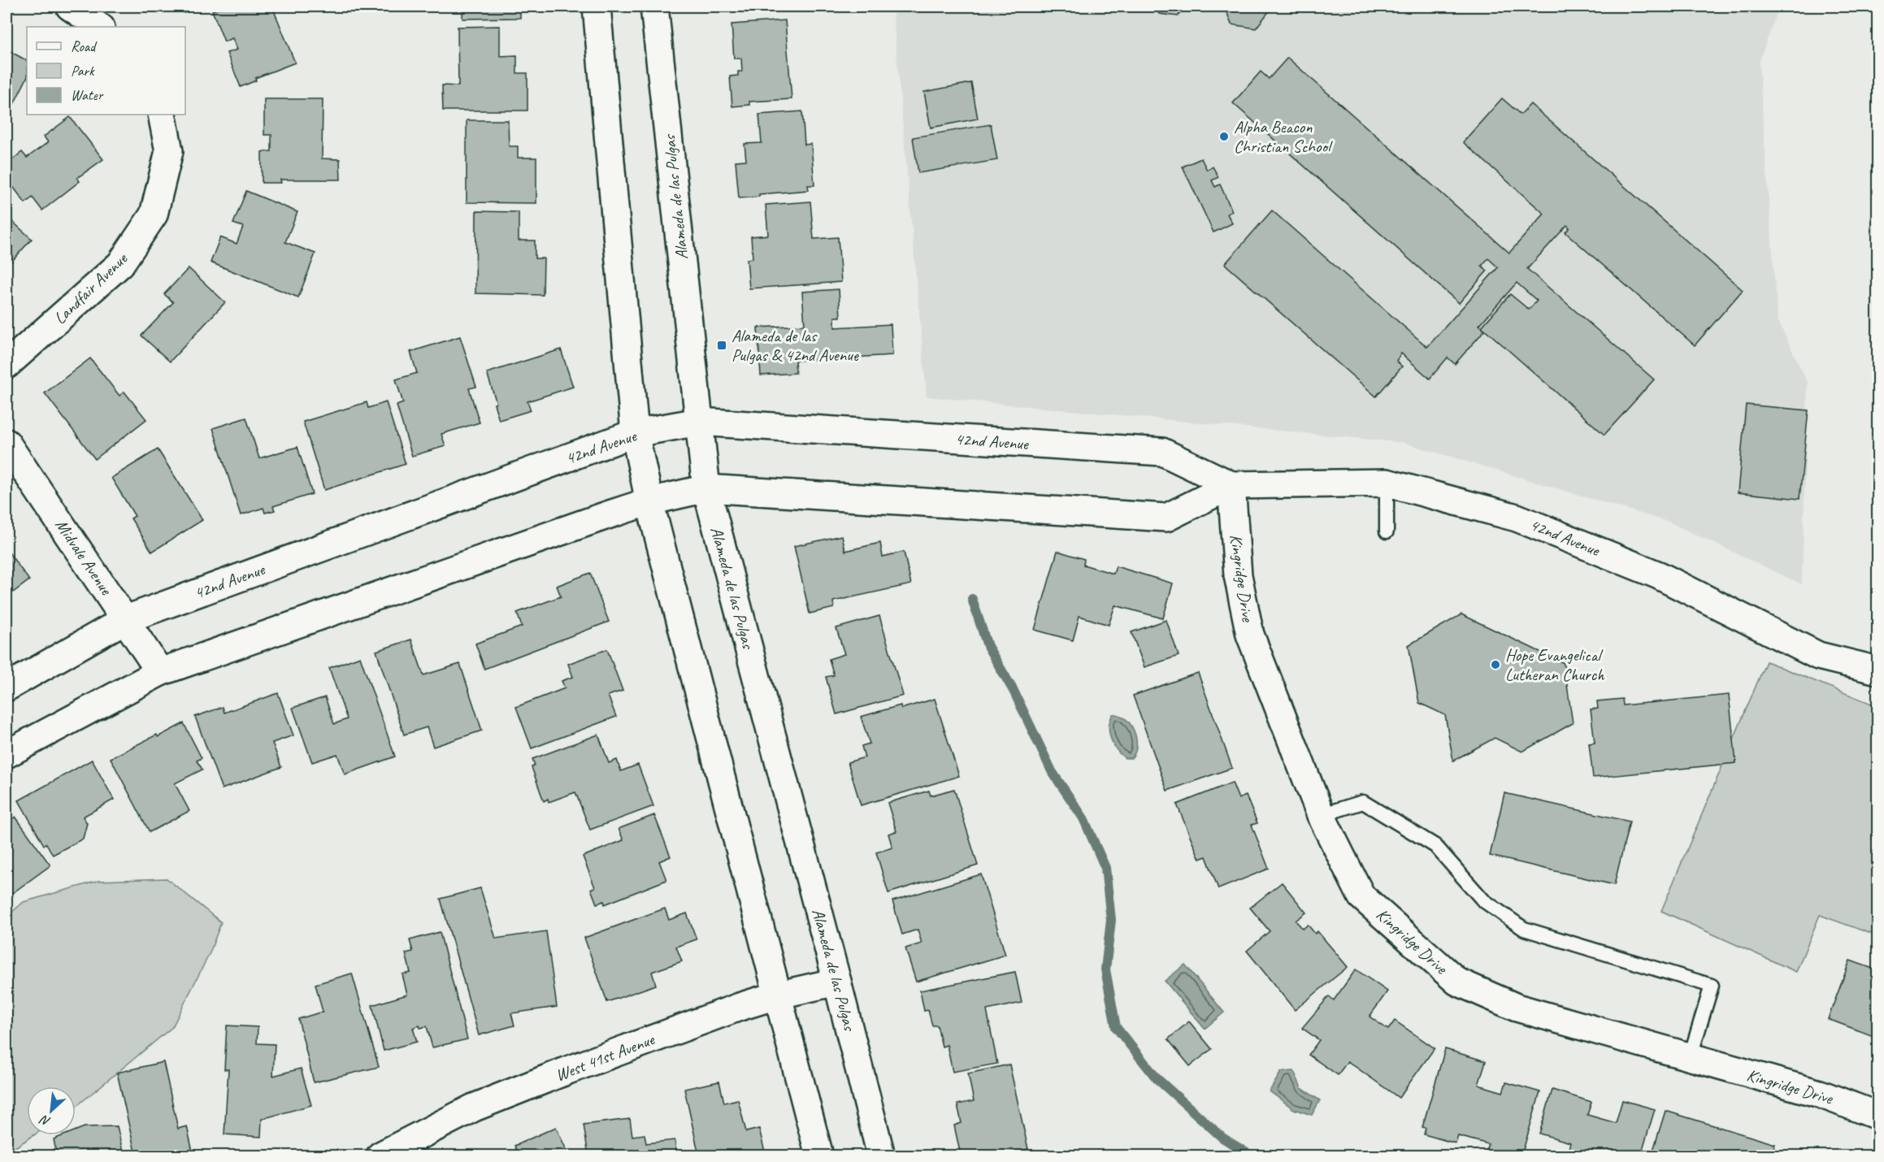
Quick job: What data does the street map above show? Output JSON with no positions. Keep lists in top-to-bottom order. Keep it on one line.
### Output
{"streets":{"street":["Alameda de las Pulgas","Landfair Avenue","42nd Avenue","Midvale Avenue","Kingridge Drive","West 41st Avenue"]},"crossings":[["Alameda de las Pulgas","42nd Avenue"],["Alameda de las Pulgas","West 41st Avenue"],["42nd Avenue","Midvale Avenue"],["42nd Avenue","Kingridge Drive"]],"places":{"other":["Alpha Beacon Christian School","Hope Evangelical Lutheran Church"],"transit":["Alameda de las Pulgas & 42nd Avenue"]},"legend":["Road","Park","Water"],"north":"bottom left"}
